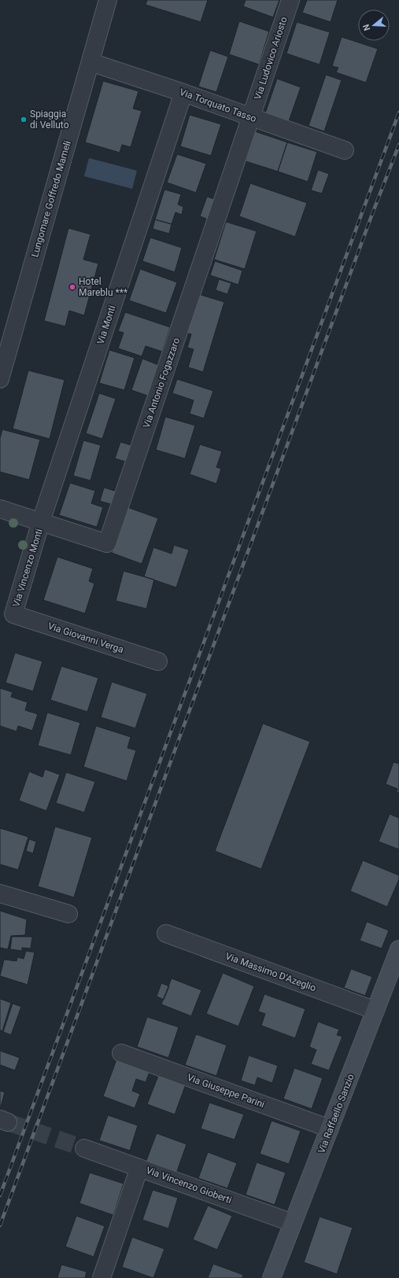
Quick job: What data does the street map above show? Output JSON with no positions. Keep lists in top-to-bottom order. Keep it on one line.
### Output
{"streets":{"main road":["Via Raffaello Sanzio"],"street":["Via Ludovico Ariosto","Via Torquato Tasso","Lungomare Goffredo Mameli","Via Monti","Via Antonio Fogazzaro","Via Vincenzo Monti","Via Giovanni Verga","Via Massimo D'Azeglio","Via Giuseppe Parini","Via Vincenzo Gioberti"]},"crossings":[["Via Ludovico Ariosto","Via Torquato Tasso"],["Via Ludovico Ariosto","Via Antonio Fogazzaro"],["Via Torquato Tasso","Lungomare Goffredo Mameli"],["Via Torquato Tasso","Via Monti"],["Via Torquato Tasso","Via Antonio Fogazzaro"],["Via Monti","Via Antonio Fogazzaro"],["Via Monti","Via Vincenzo Monti"],["Via Antonio Fogazzaro","Via Vincenzo Monti"],["Via Vincenzo Monti","Via Giovanni Verga"],["Via Massimo D'Azeglio","Via Raffaello Sanzio"],["Via Giuseppe Parini","Via Raffaello Sanzio"],["Via Raffaello Sanzio","Via Vincenzo Gioberti"]],"places":["Spiaggia di Velluto","Hotel Mareblu ***"],"north":"left"}
